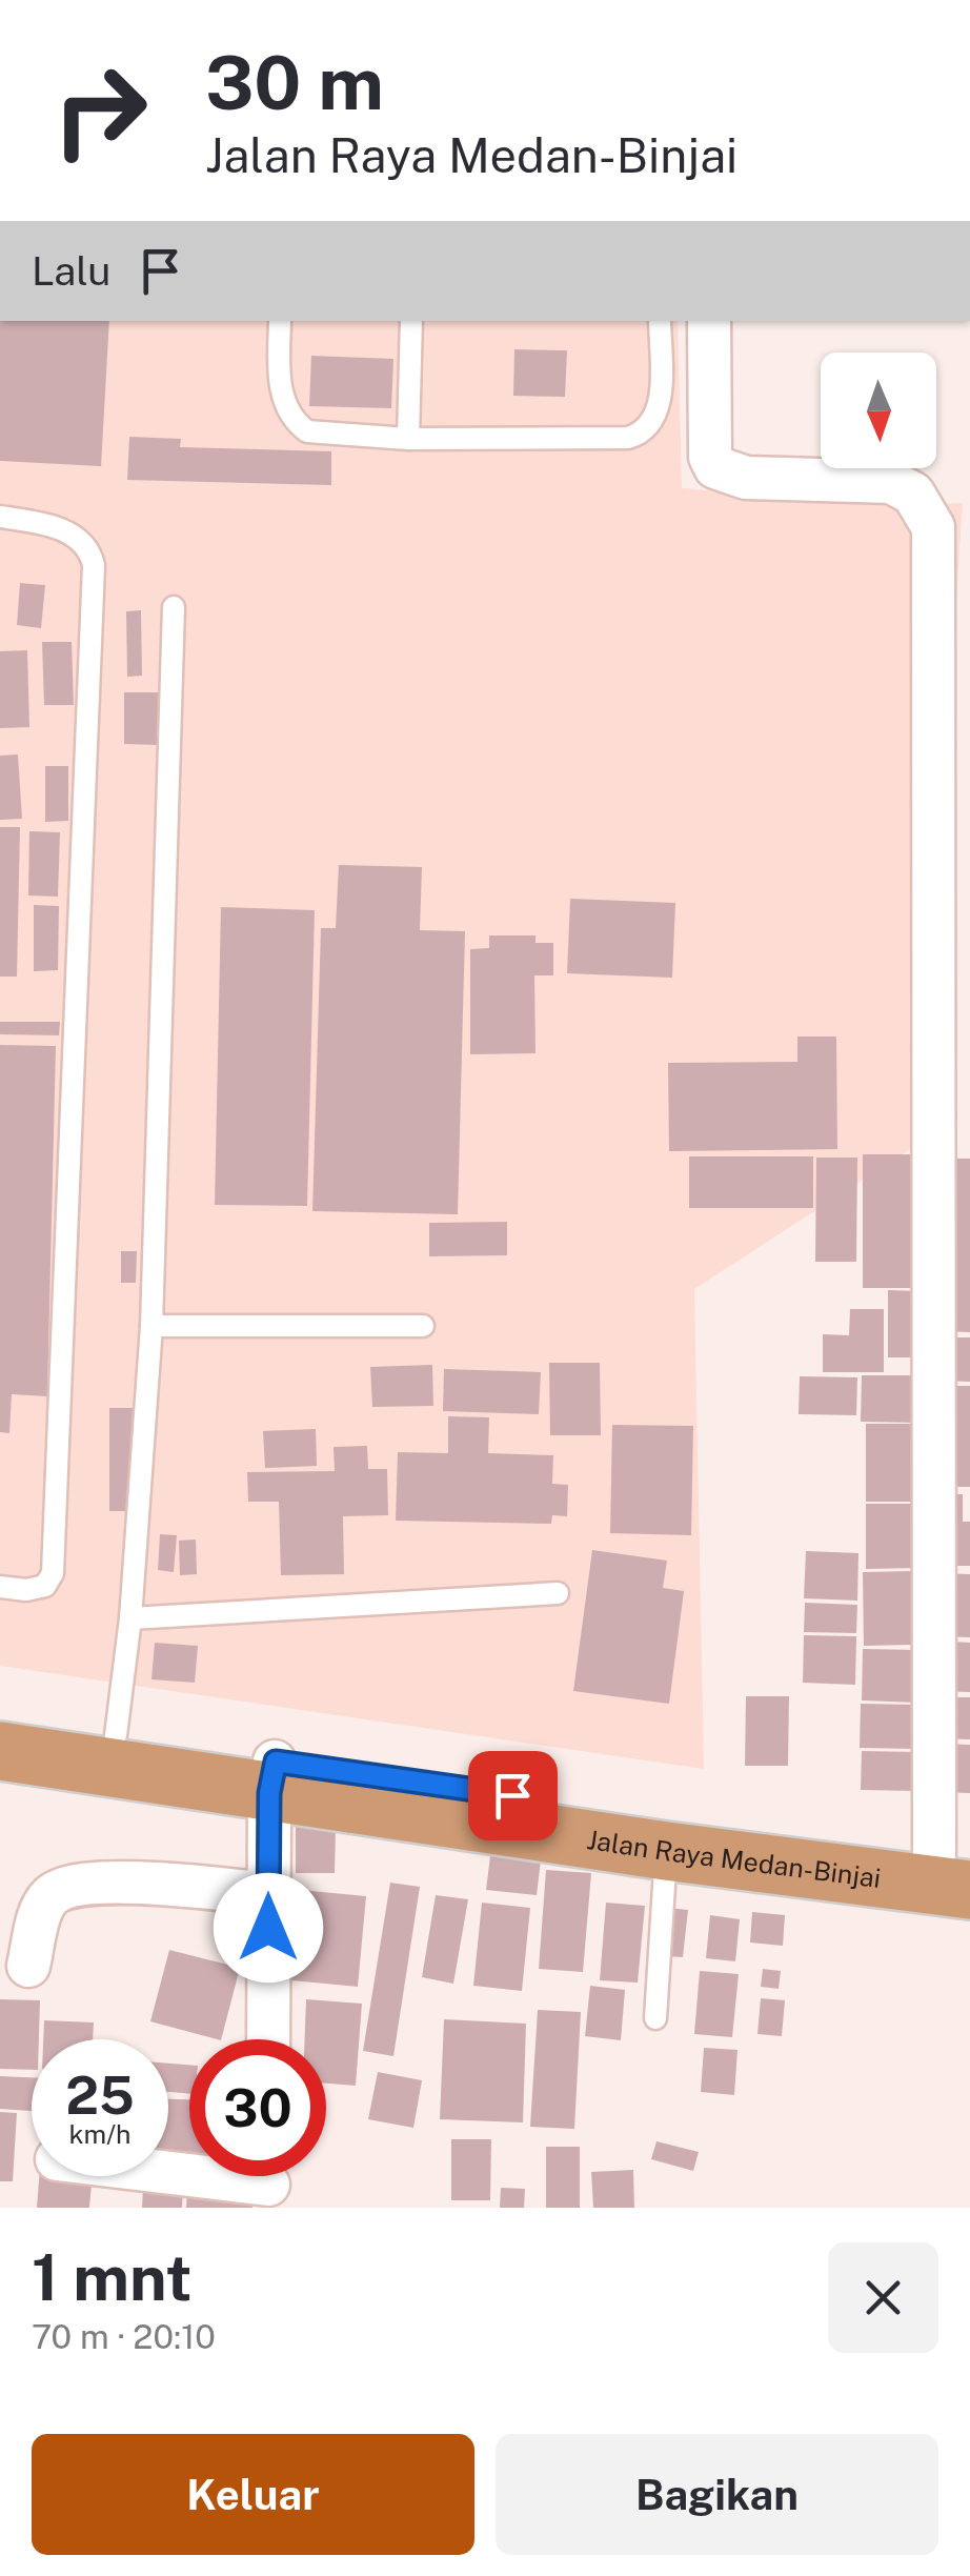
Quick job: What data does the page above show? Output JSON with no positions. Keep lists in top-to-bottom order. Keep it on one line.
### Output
{"streets":{"highway":["Jalan Raya Medan-Binjai"]},"north":"bottom","page":{"turn":["30 m","Jalan Raya Medan-Binjai"],"then":"Lalu","speed":"25 km/h","limit":"30","heading":["1 mnt","70 m · 20:10"],"buttons":["Keluar","Bagikan"]}}
